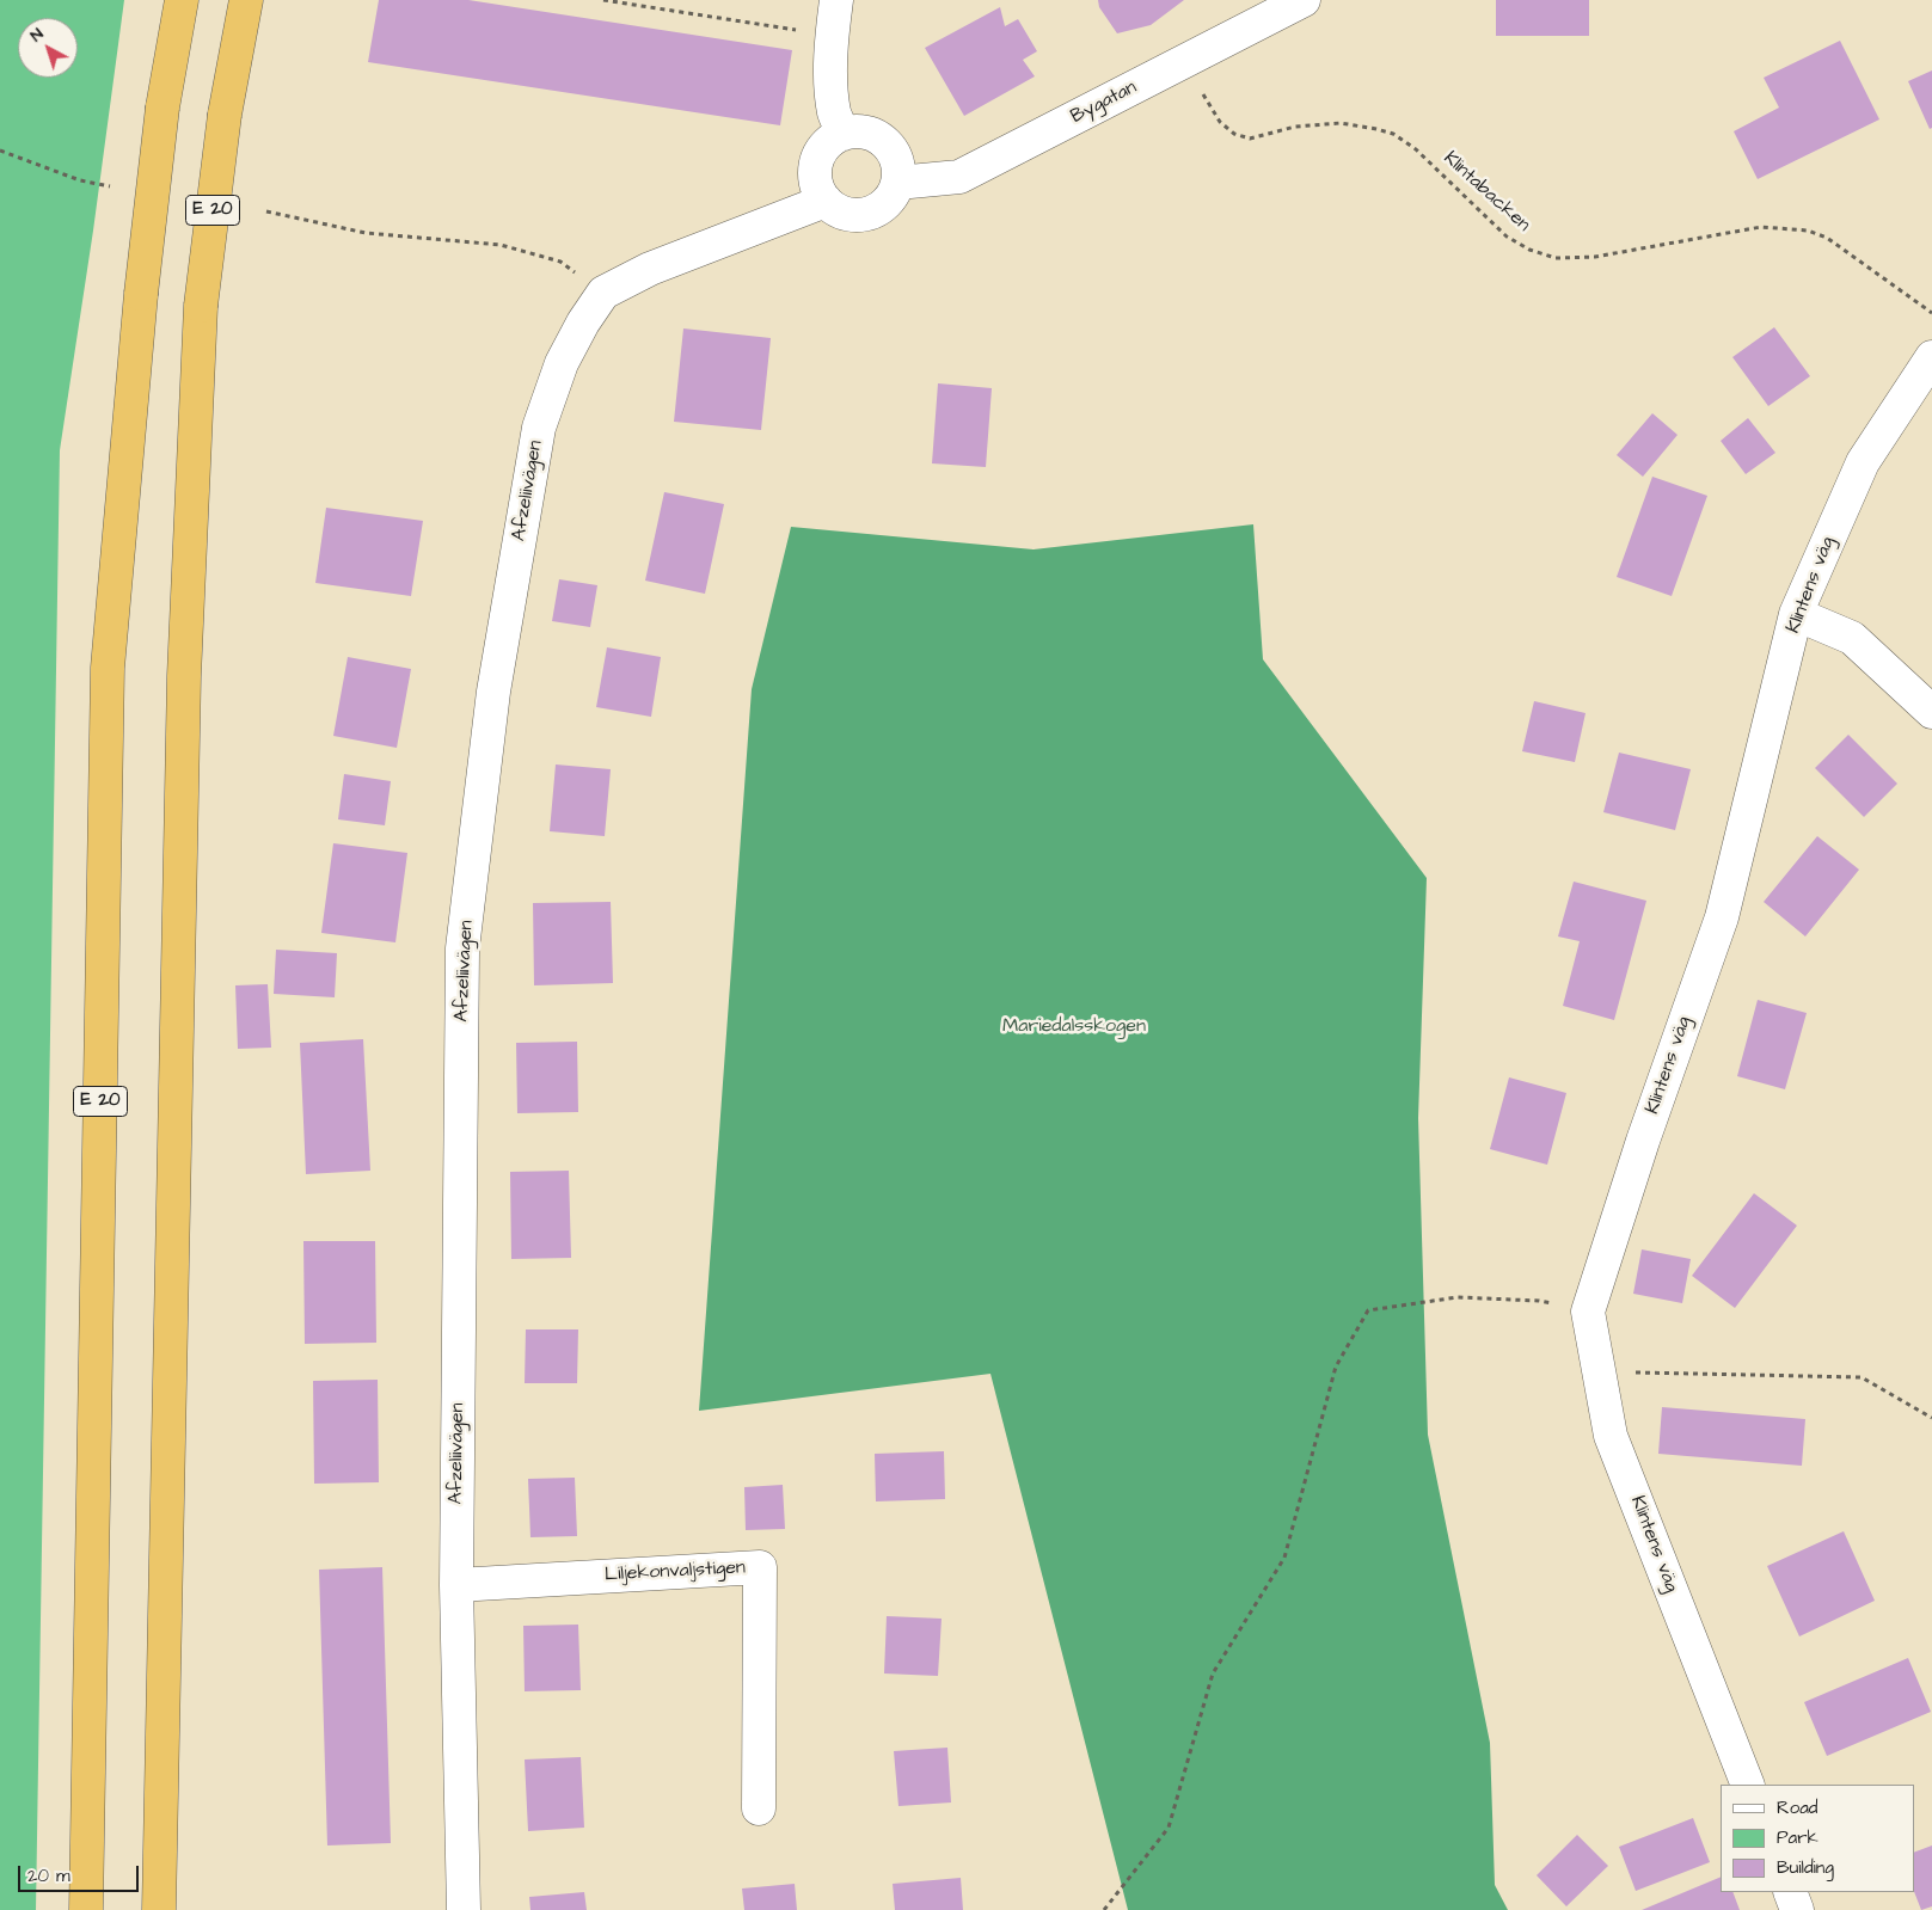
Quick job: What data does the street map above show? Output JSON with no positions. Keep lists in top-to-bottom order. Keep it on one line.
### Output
{"streets":{"highway":["E 20"],"street":["Bygatan","Afzeliivägen","Klintens väg","Liljekonvaljstigen"],"path":["Klintabacken"]},"crossings":[["Bygatan","Klintabacken"],["Bygatan","Afzeliivägen"],["Afzeliivägen","Liljekonvaljstigen"]],"parks":["Mariedalsskogen"],"legend":["Road","Park","Building"],"scale_bar":"20 m","north":"top left"}
